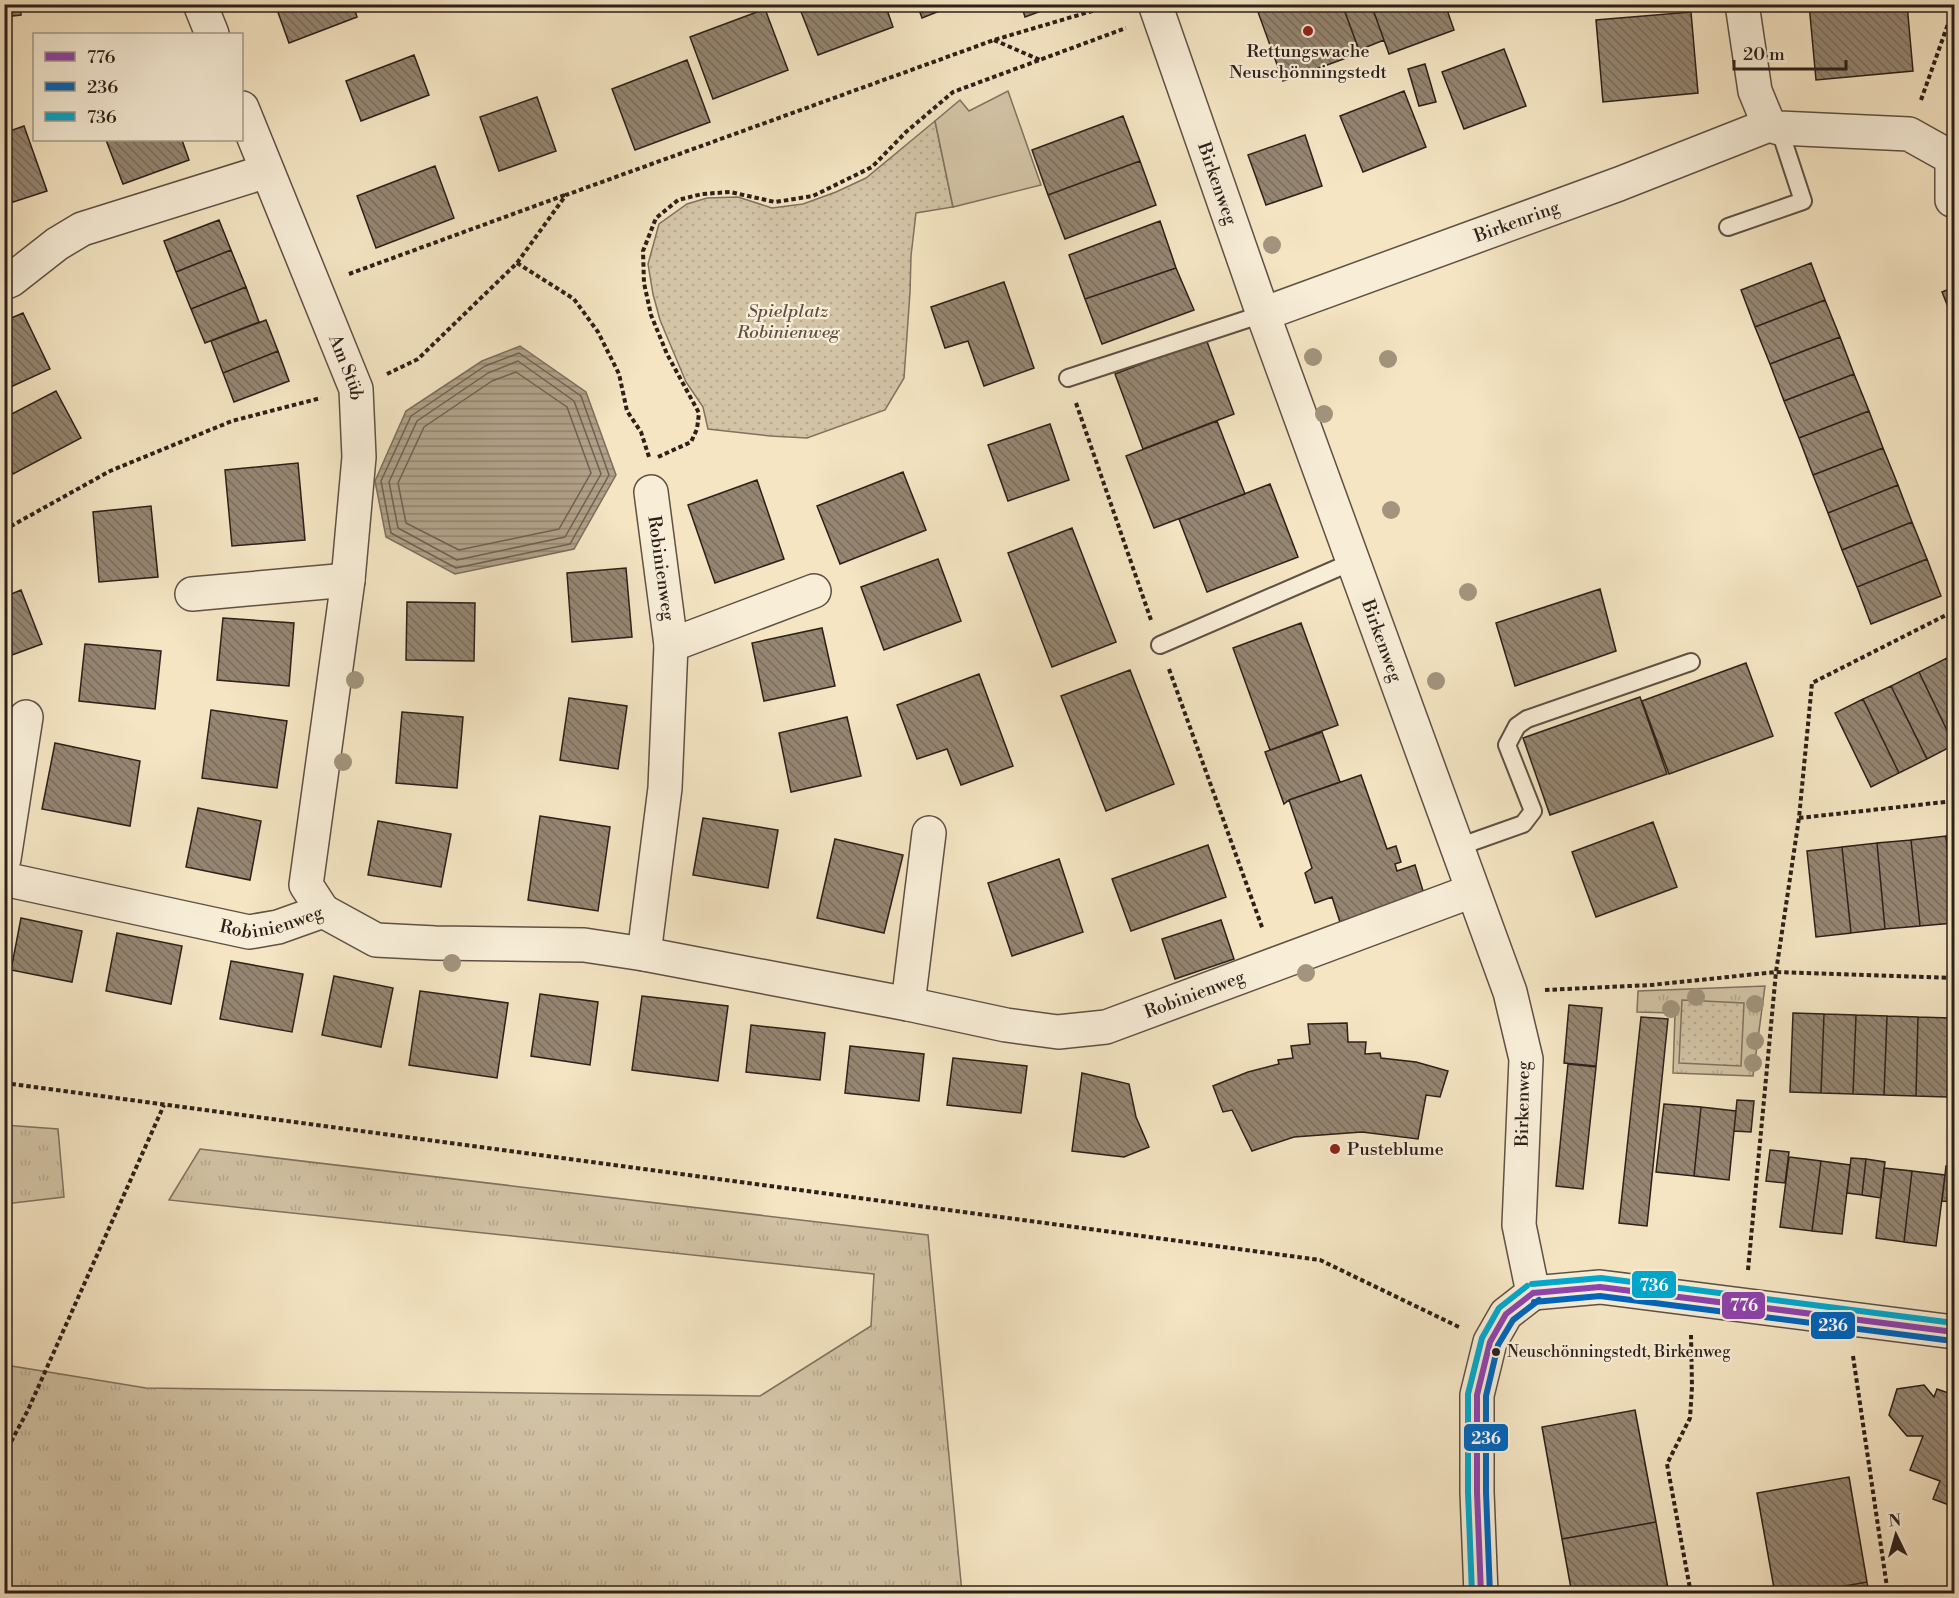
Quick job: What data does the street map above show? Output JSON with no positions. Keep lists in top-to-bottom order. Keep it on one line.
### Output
{"streets":{"street":["Birkenweg","Birkenring","Am Stüb","Robinienweg"]},"crossings":[["Birkenweg","Birkenring"],["Birkenweg","Robinienweg"],["Am Stüb","Robinienweg"]],"parks":["Spielplatz Robinienweg"],"places":["Rettungswache Neuschönningstedt","Pusteblume","Neuschönningstedt, Birkenweg"],"lines":["transit line 736","transit line 776","transit line 236"],"legend":["776","236","736"],"scale_bar":"20 m","north":"top"}
